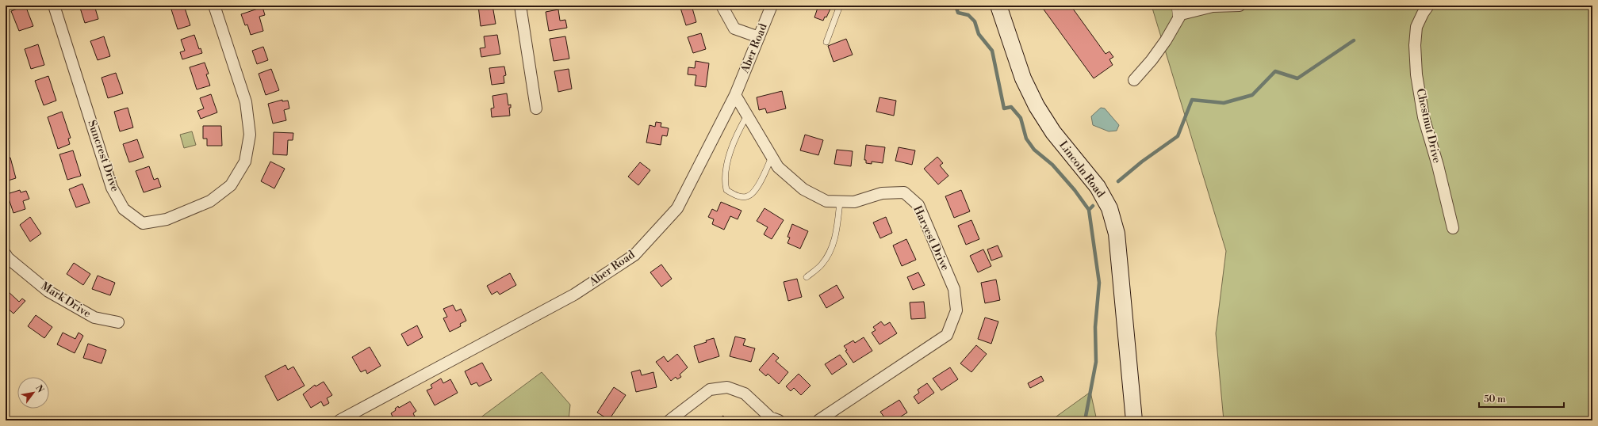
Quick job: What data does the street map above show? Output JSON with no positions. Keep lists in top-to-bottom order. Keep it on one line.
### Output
{"streets":{"street":["Aber Road","Chestnut Drive","Suncrest Drive","Lincoln Road","Harvest Drive","Mark Drive"]},"crossings":[["Aber Road","Harvest Drive"]],"scale_bar":"50 m","north":"top right"}
